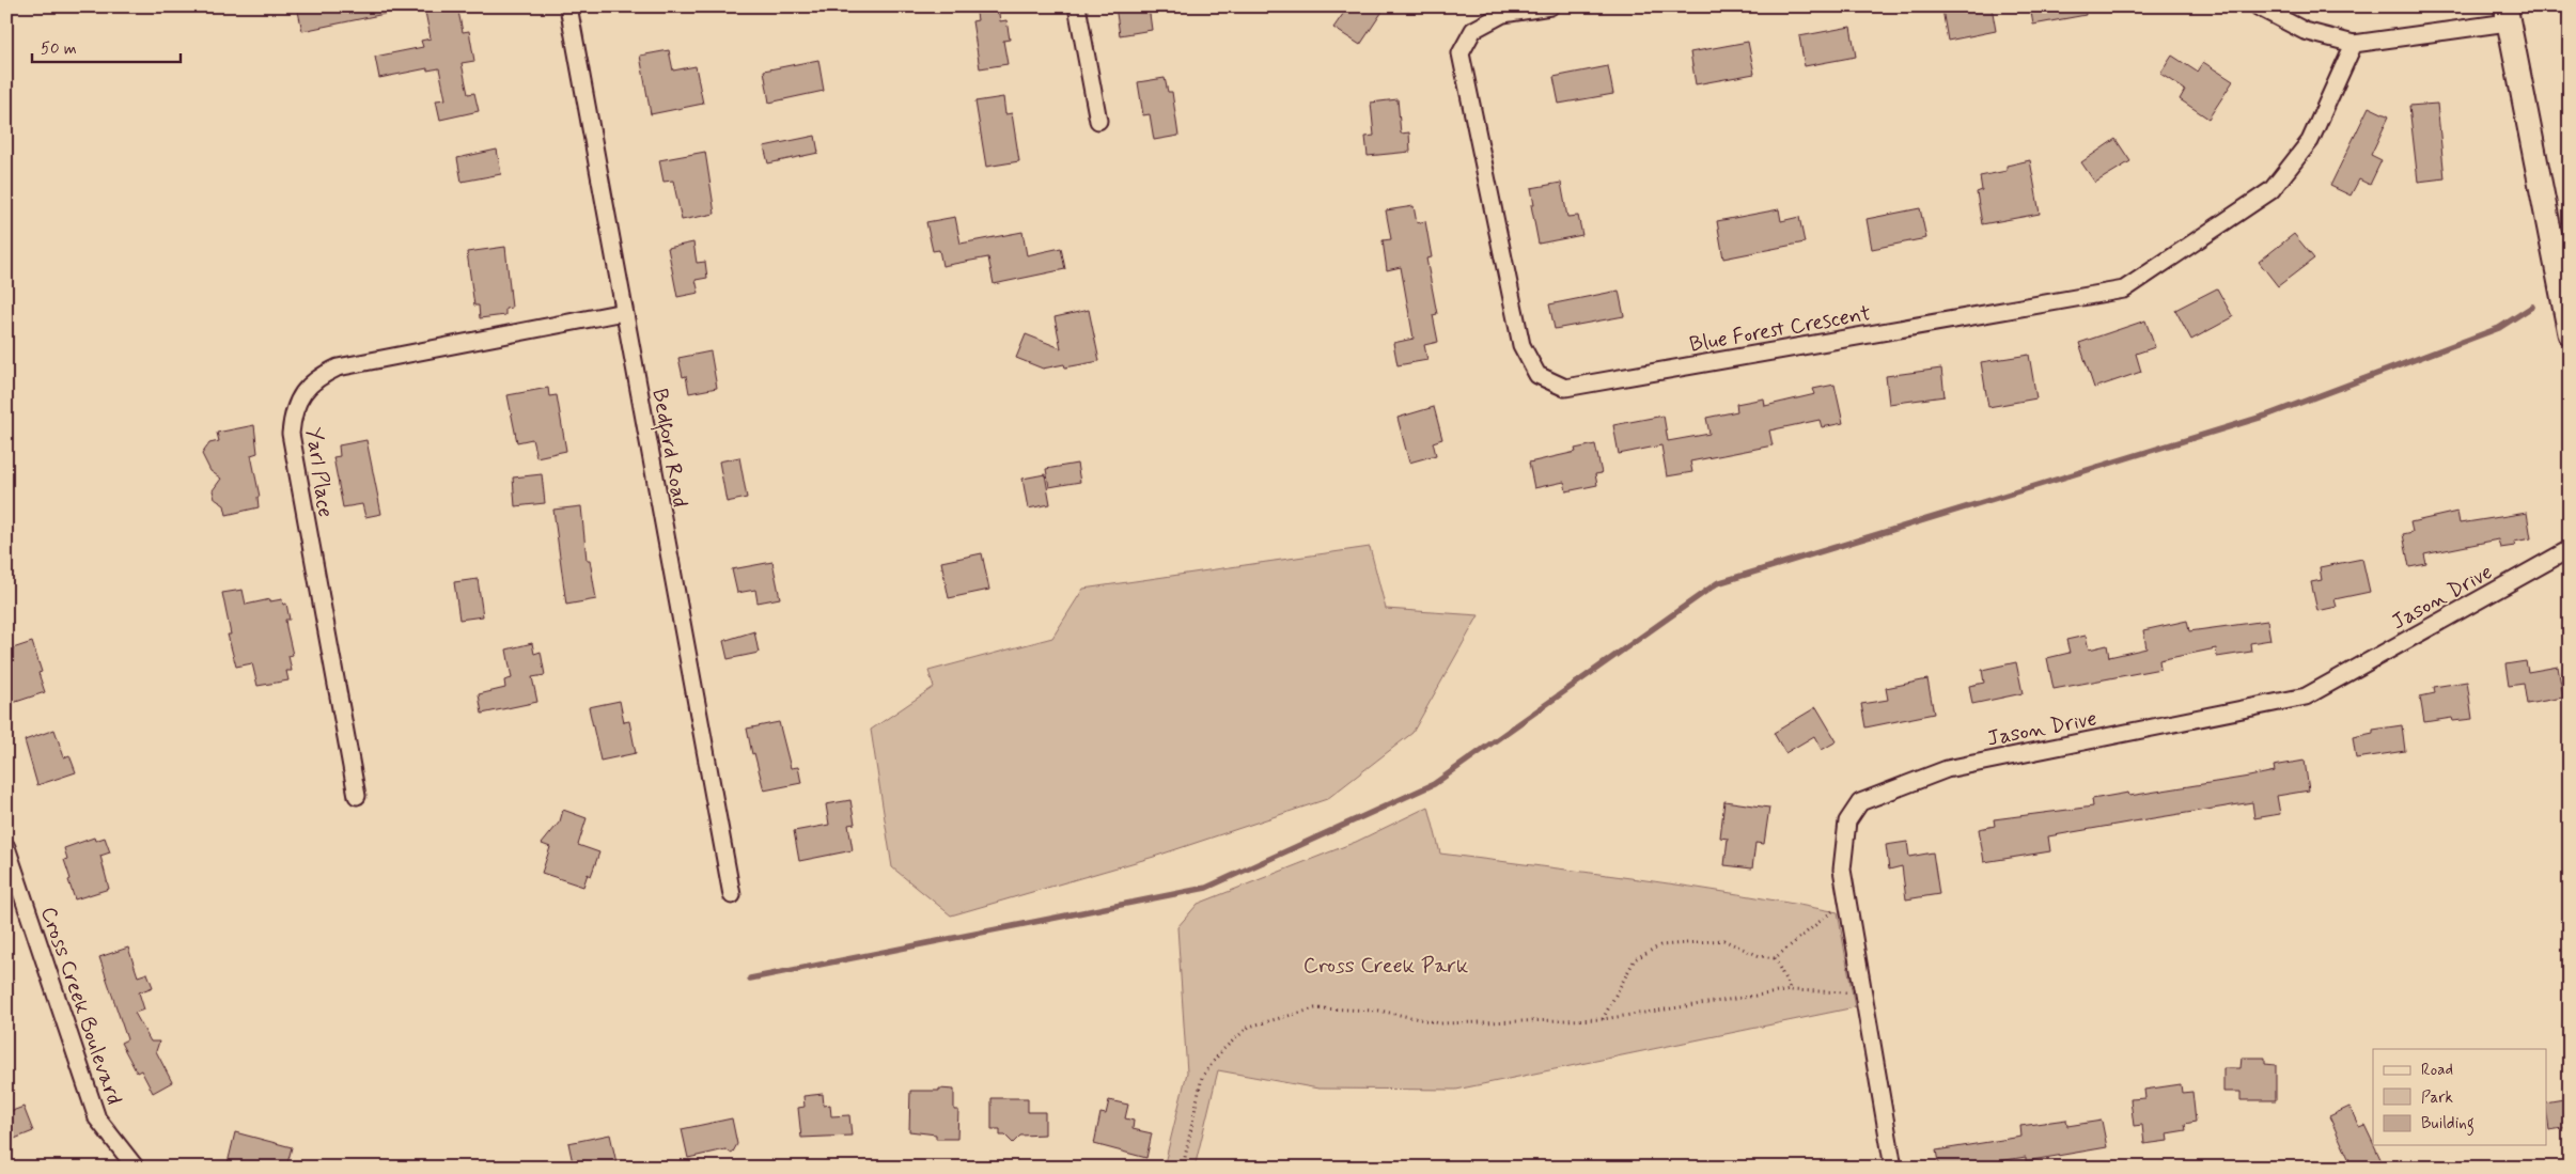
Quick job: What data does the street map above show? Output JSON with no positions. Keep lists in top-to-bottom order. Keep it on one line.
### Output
{"streets":{"street":["Blue Forest Crescent","Bedford Road","Yarl Place","Jason Drive","Cross Creek Boulevard"]},"crossings":[["Bedford Road","Yarl Place"]],"parks":["Cross Creek Park"],"legend":["Road","Park","Building"],"scale_bar":"50 m"}
